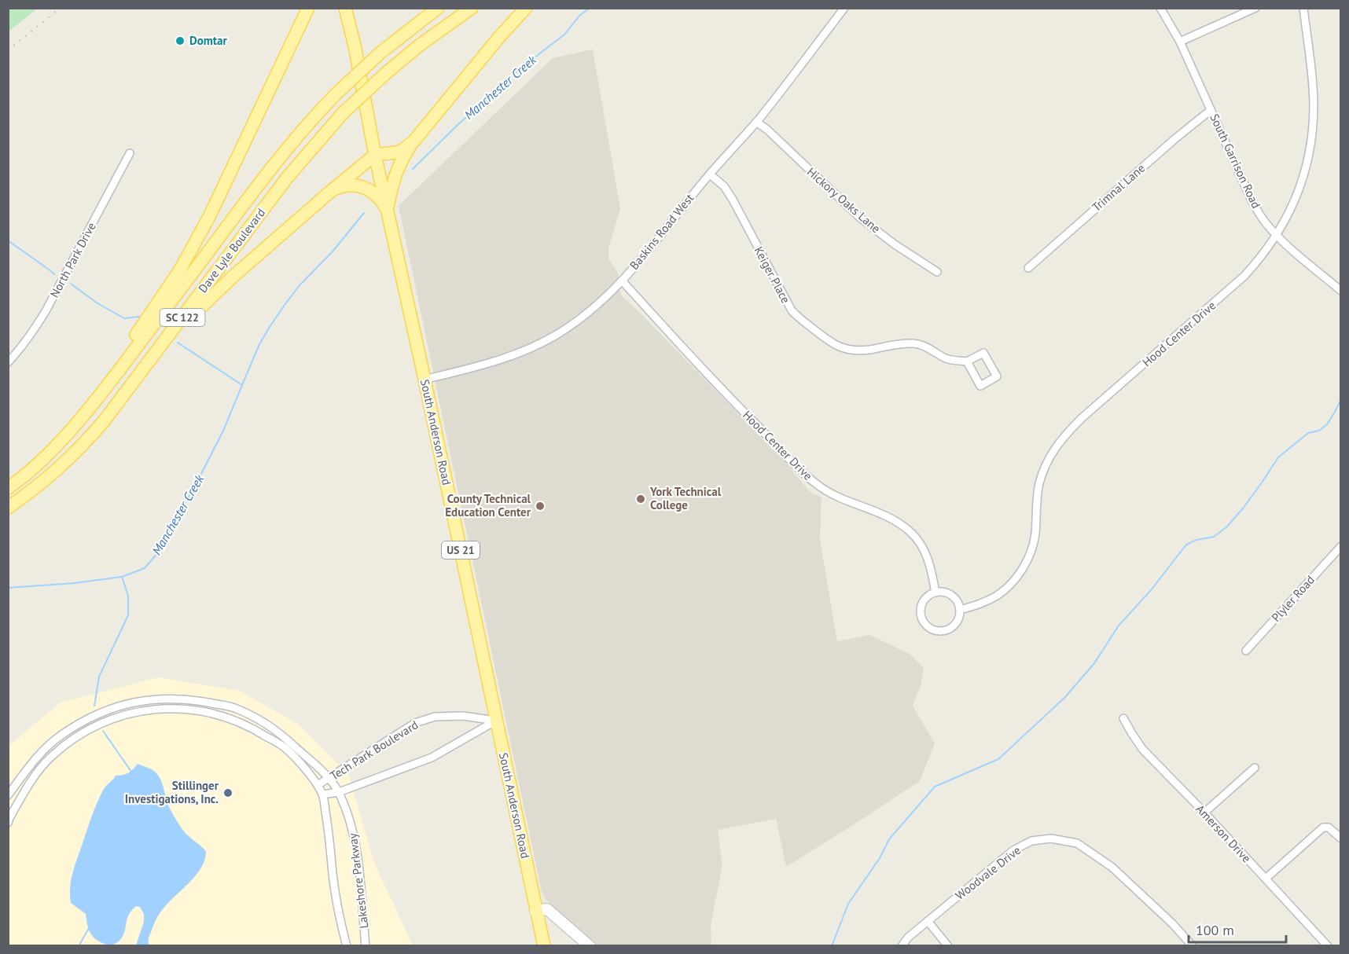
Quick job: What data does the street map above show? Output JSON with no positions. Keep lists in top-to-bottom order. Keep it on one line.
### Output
{"streets":{"main road":["Dave Lyle Boulevard","SC 122","South Anderson Road","US 21"],"street":["South Garrison Road","Trimnal Lane","Hickory Oaks Lane","Baskins Road West","North Park Drive","Keiger Place","Hood Center Drive","Plyler Road","Tech Park Boulevard","Amerson Drive","Woodvale Drive","Lakeshore Parkway"]},"crossings":[["South Garrison Road","Trimnal Lane"],["South Garrison Road","Hood Center Drive"],["Hickory Oaks Lane","Baskins Road West"],["Baskins Road West","Keiger Place"],["Baskins Road West","Hood Center Drive"],["Baskins Road West","South Anderson Road"],["South Anderson Road","Tech Park Boulevard"],["Tech Park Boulevard","Lakeshore Parkway"]],"water":["Manchester Creek"],"places":["Domtar","York Technical College","County Technical Education Center","Stillinger Investigations, Inc."],"scale_bar":"100 m"}
